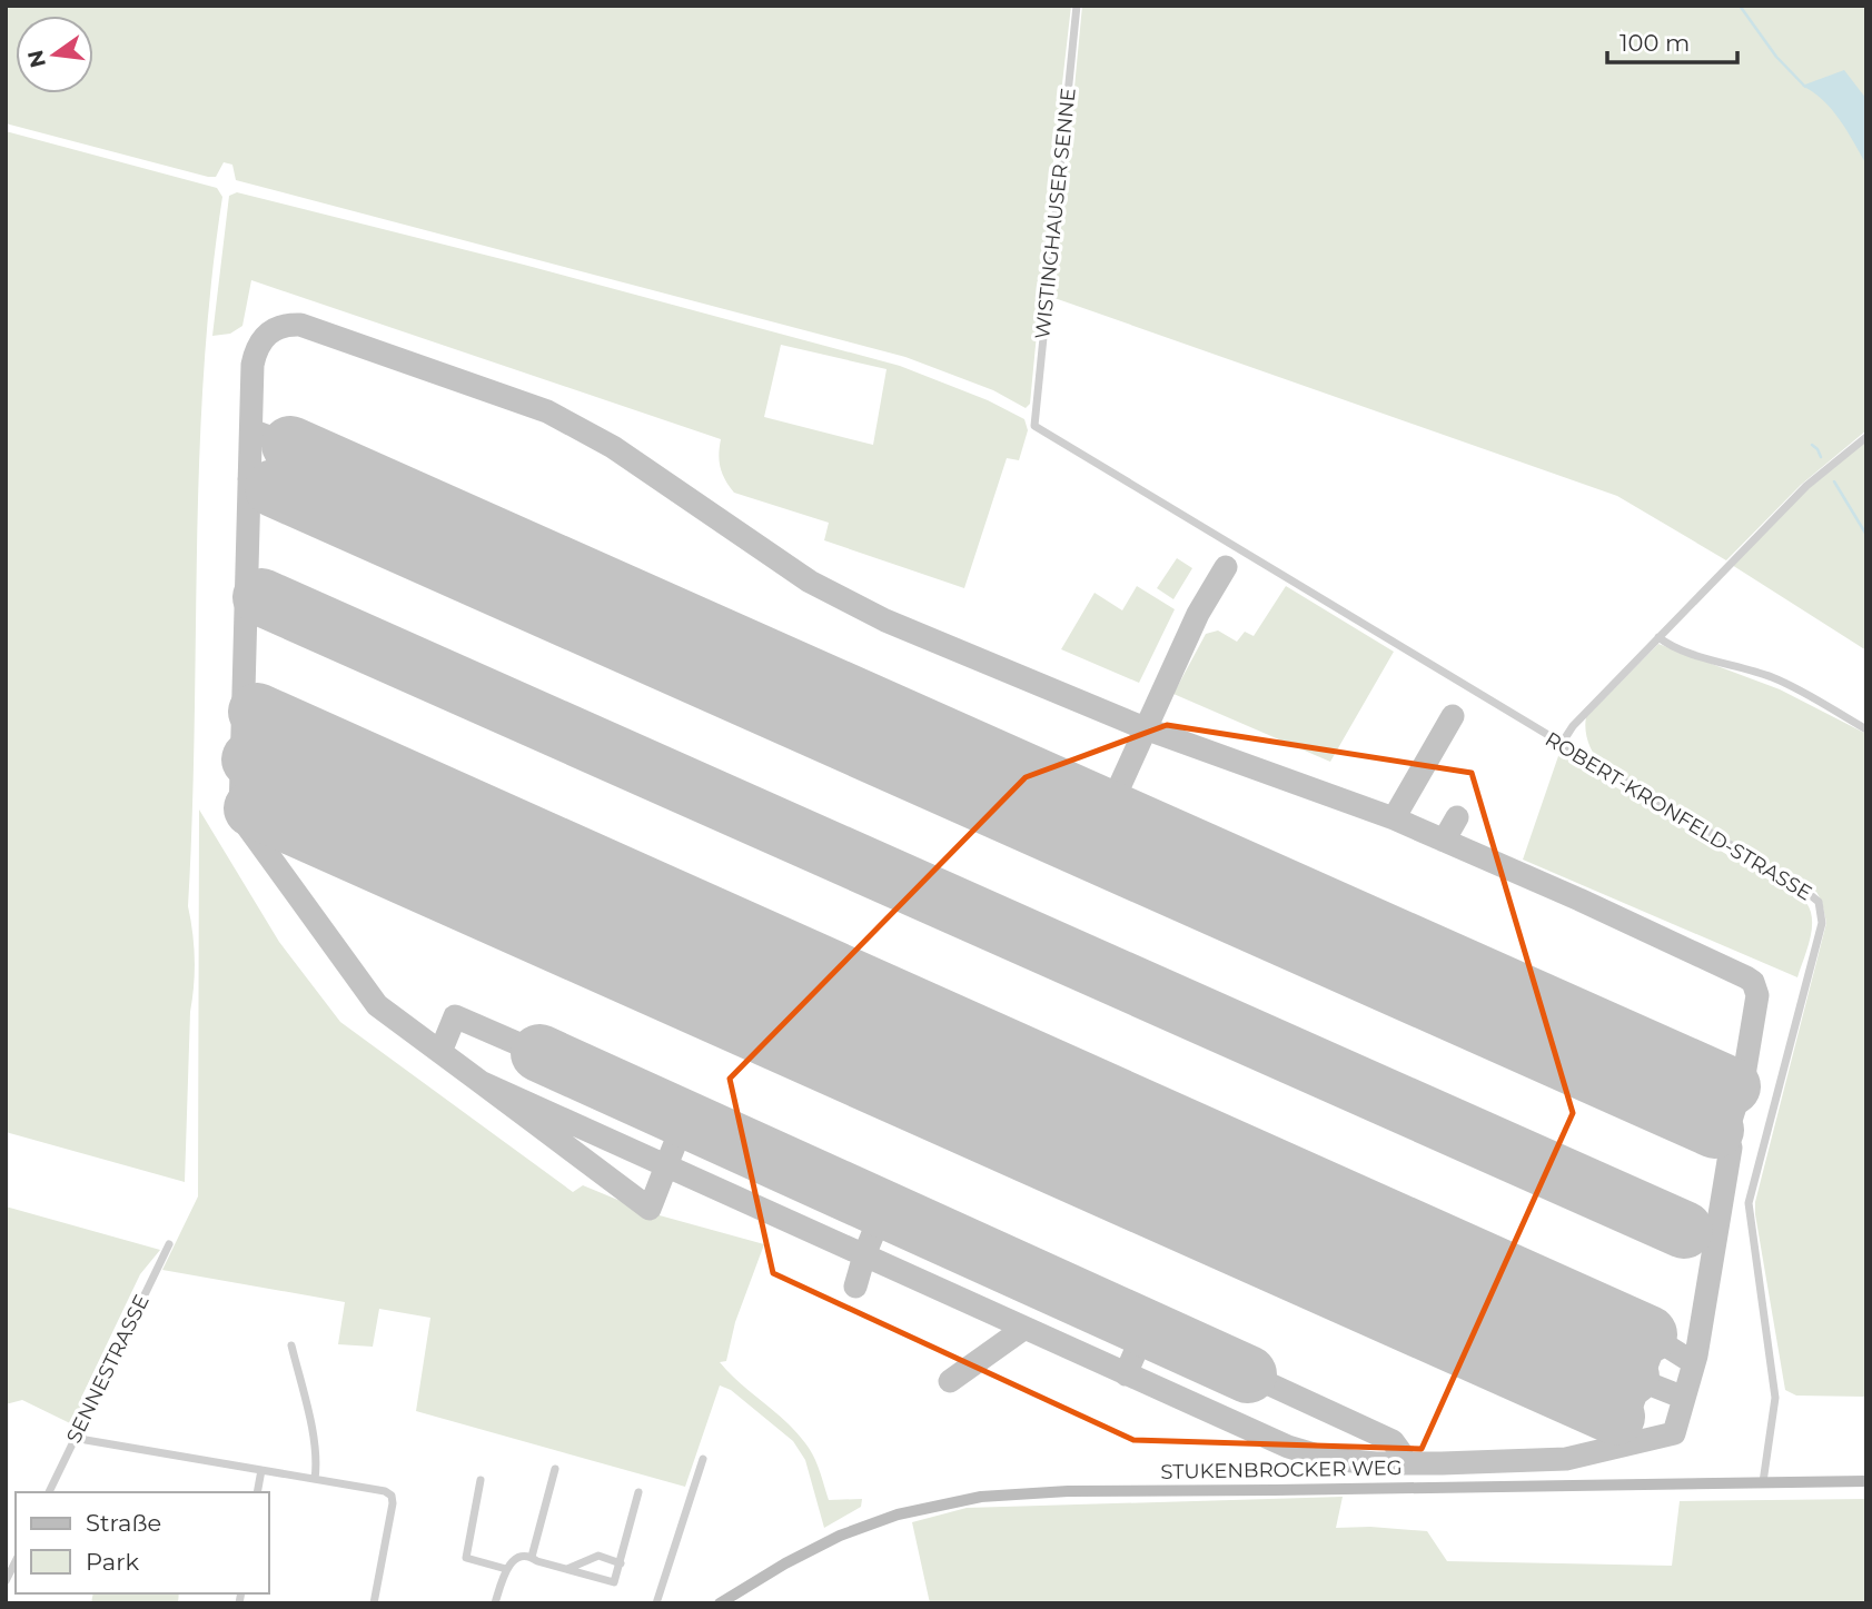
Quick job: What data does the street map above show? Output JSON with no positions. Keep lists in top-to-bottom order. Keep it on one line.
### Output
{"streets":{"street":["WISTINGHAUSER SENNE","ROBERT-KRONFELD-STRASSE","SENNESTRASSE","STUKENBROCKER WEG"]},"crossings":[["WISTINGHAUSER SENNE","ROBERT-KRONFELD-STRASSE"],["ROBERT-KRONFELD-STRASSE","STUKENBROCKER WEG"]],"legend":["Straße","Park"],"scale_bar":"100 m","north":"left"}
